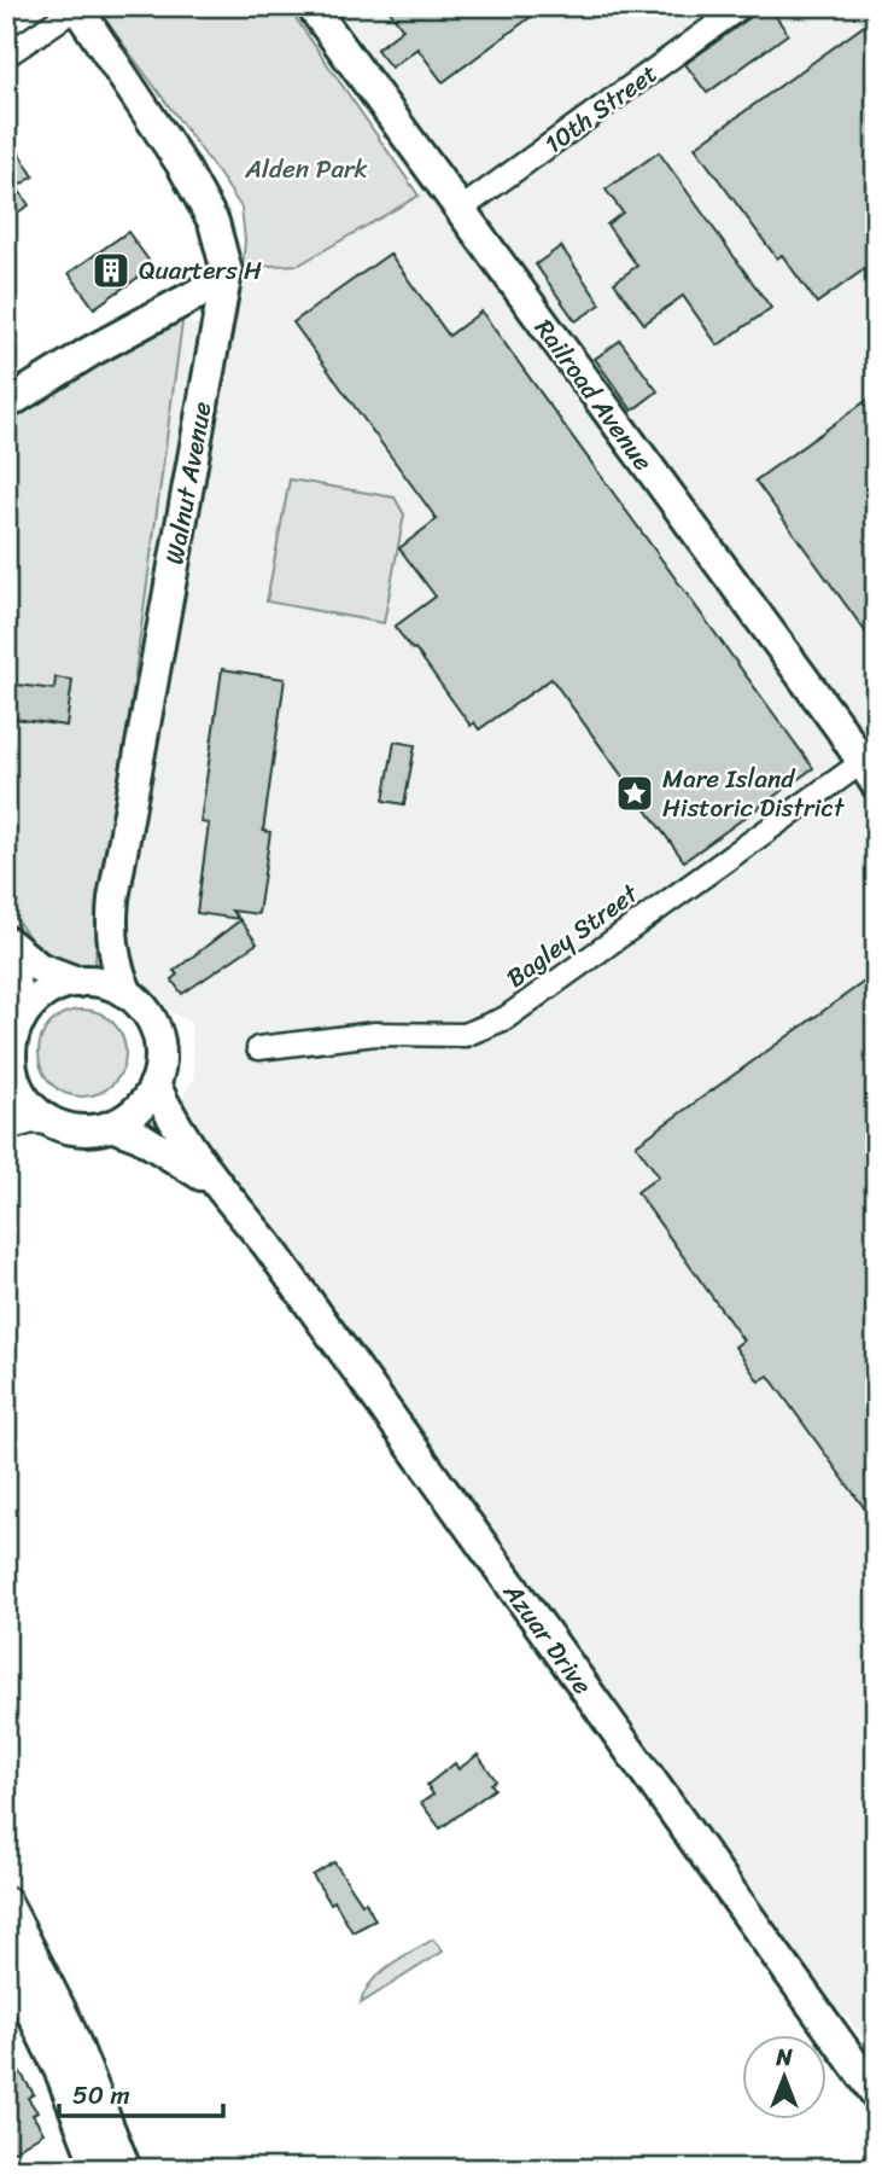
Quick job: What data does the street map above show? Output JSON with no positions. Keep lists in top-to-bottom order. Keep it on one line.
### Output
{"streets":{"street":["10th Street","Railroad Avenue","Walnut Avenue","Bagley Street","Azuar Drive"]},"crossings":[["10th Street","Railroad Avenue"],["Railroad Avenue","Bagley Street"],["Walnut Avenue","Azuar Drive"]],"parks":["Alden Park"],"places":{"building":["Quarters H"],"place":["Mare Island Historic District"]},"scale_bar":"50 m","north":"top"}
